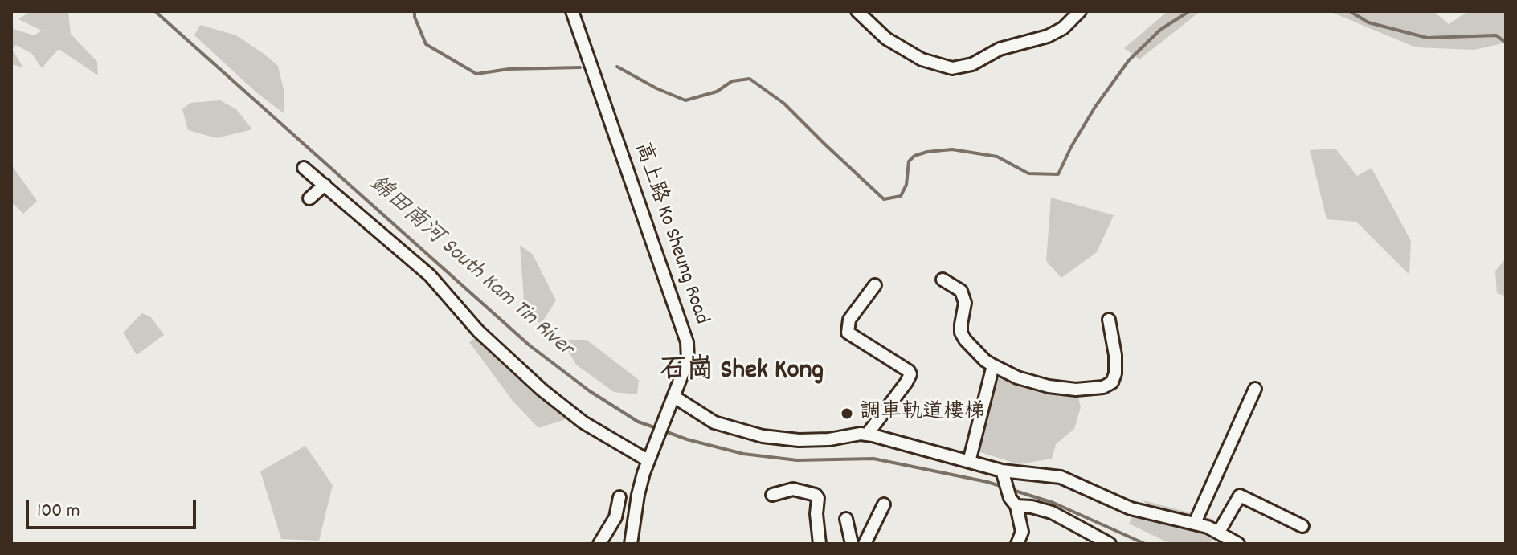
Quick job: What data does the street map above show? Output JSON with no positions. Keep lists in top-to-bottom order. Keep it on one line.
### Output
{"streets":{"street":["高上路 Ko Sheung Road"]},"districts":["石崗 Shek Kong"],"water":["錦田南河 South Kam Tin River"],"places":["調車軌道樓梯"],"scale_bar":"100 m"}
